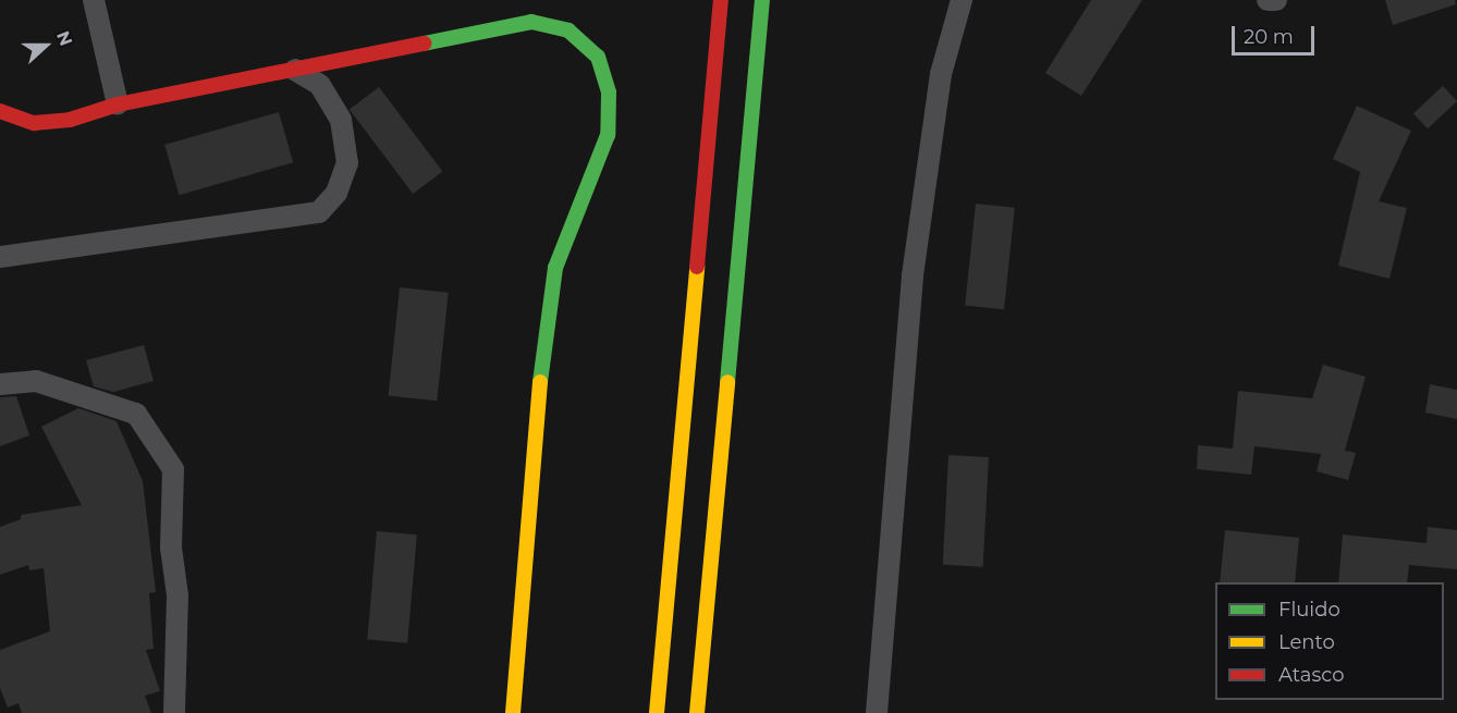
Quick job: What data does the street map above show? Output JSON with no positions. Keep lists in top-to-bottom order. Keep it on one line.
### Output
{"legend":["Fluido","Lento","Atasco"],"scale_bar":"20 m","north":"right"}
